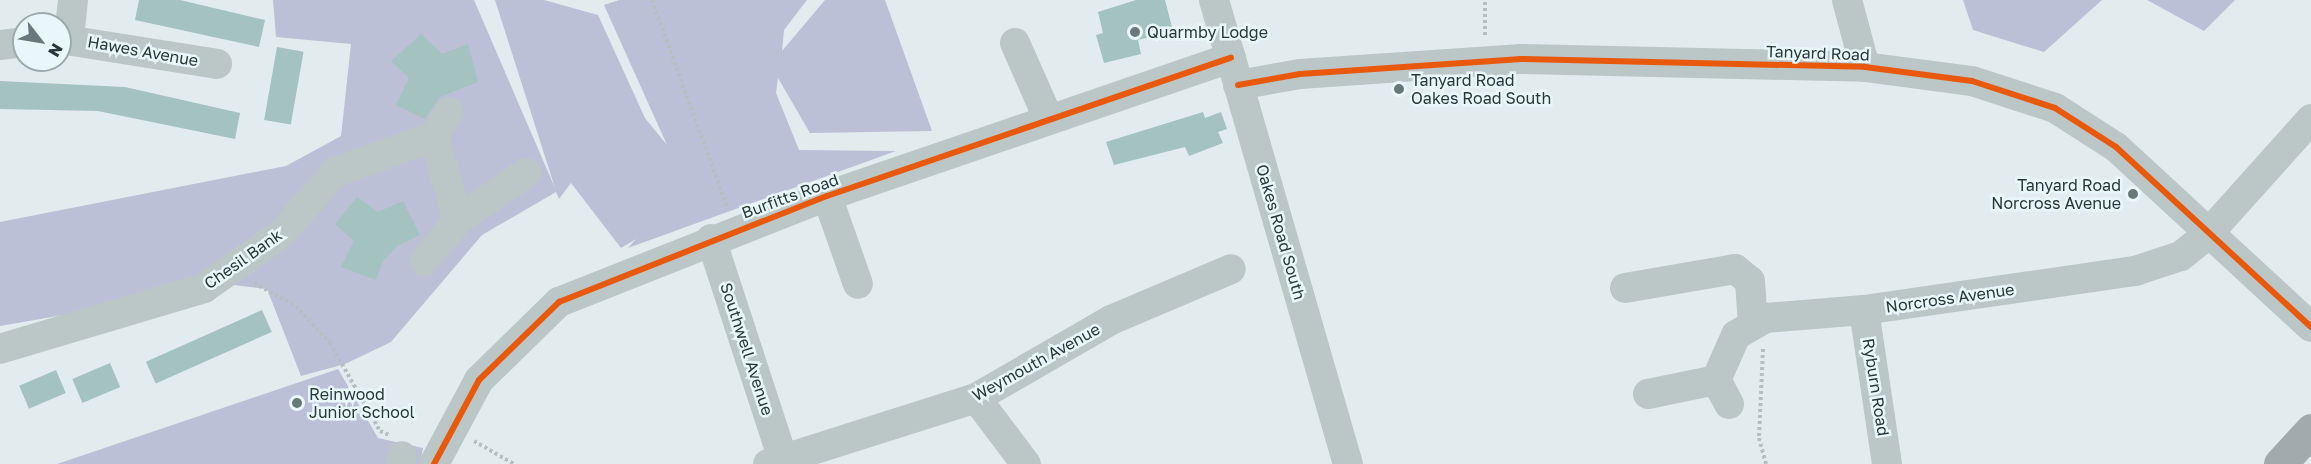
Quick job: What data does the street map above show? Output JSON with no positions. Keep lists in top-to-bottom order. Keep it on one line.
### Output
{"streets":{"street":["Hawes Avenue","Tanyard Road","Burfitts Road","Oakes Road South","Chesil Bank","Norcross Avenue","Southwell Avenue","Weymouth Avenue","Ryburn Road"]},"crossings":[["Tanyard Road","Burfitts Road"],["Tanyard Road","Oakes Road South"],["Tanyard Road","Norcross Avenue"],["Burfitts Road","Oakes Road South"],["Burfitts Road","Southwell Avenue"],["Norcross Avenue","Ryburn Road"],["Southwell Avenue","Weymouth Avenue"]],"places":["Quarmby Lodge","Tanyard Road Oakes Road South","Tanyard Road Norcross Avenue","Reinwood Junior School"],"north":"bottom right"}
